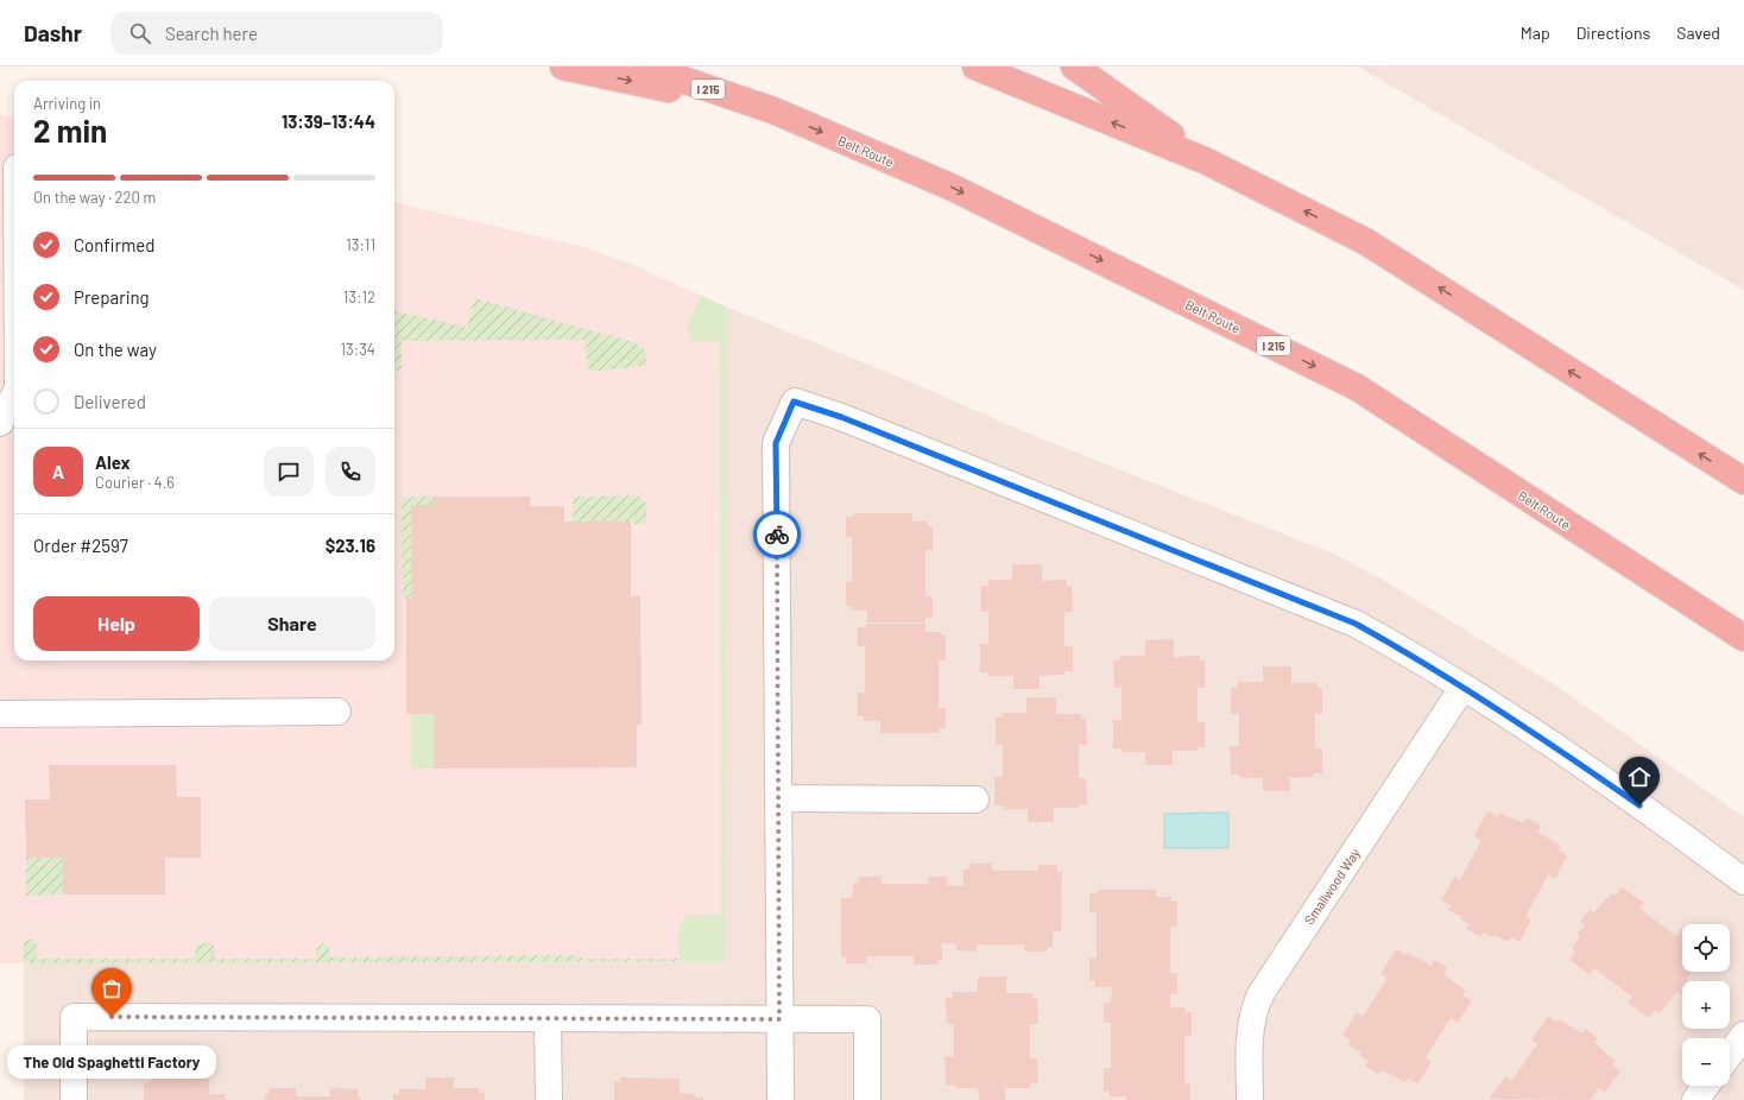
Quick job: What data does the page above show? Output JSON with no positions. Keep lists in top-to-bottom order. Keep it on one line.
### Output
{"streets":{"highway":["I 215","Belt Route"],"street":["Smallwood Way"]},"places":["The Old Spaghetti Factory"],"page":{"header":"Dashr","search":"Search here","nav":["Map","Directions","Saved"],"heading":["2 min","Arriving in","13:39–13:44"],"panel":["Alex","Courier · 4.6","Order #2597","$23.16"],"bar":"On the way · 220 m","list":[["Confirmed","13:11"],["Preparing","13:12"],["On the way","13:34"],"Delivered"],"round":"A","buttons":["Help","Share"],"map_buttons":["+","−"],"bubble":"The Old Spaghetti Factory"}}
